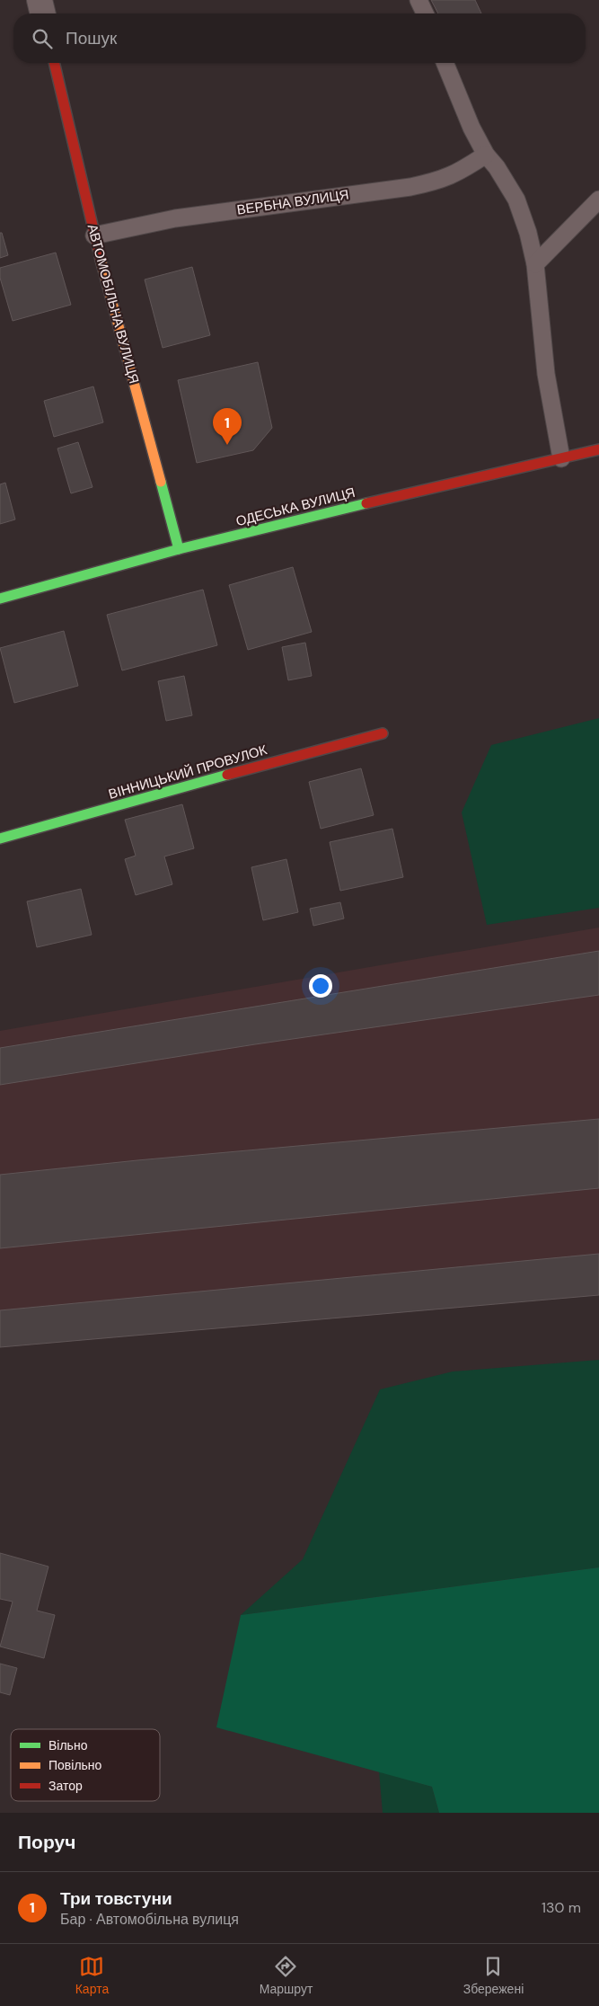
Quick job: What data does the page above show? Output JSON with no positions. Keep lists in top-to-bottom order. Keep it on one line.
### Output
{"streets":{"street":["АВТОМОБІЛЬНА ВУЛИЦЯ","ОДЕСЬКА ВУЛИЦЯ","ВІННИЦЬКИЙ ПРОВУЛОК"],"lane":["ВЕРБНА ВУЛИЦЯ"]},"crossings":[["ВЕРБНА ВУЛИЦЯ","АВТОМОБІЛЬНА ВУЛИЦЯ"],["АВТОМОБІЛЬНА ВУЛИЦЯ","ОДЕСЬКА ВУЛИЦЯ"]],"legend":["Вільно","Повільно","Затор"],"page":{"search":"Пошук","pins":"1","heading":"Поруч","list":[{"mark":"1","name":"Три товстуни","note":"Бар · Автомобільна вулиця","value":"130 m"}],"nav":["Карта","Маршрут","Збережені"]}}
